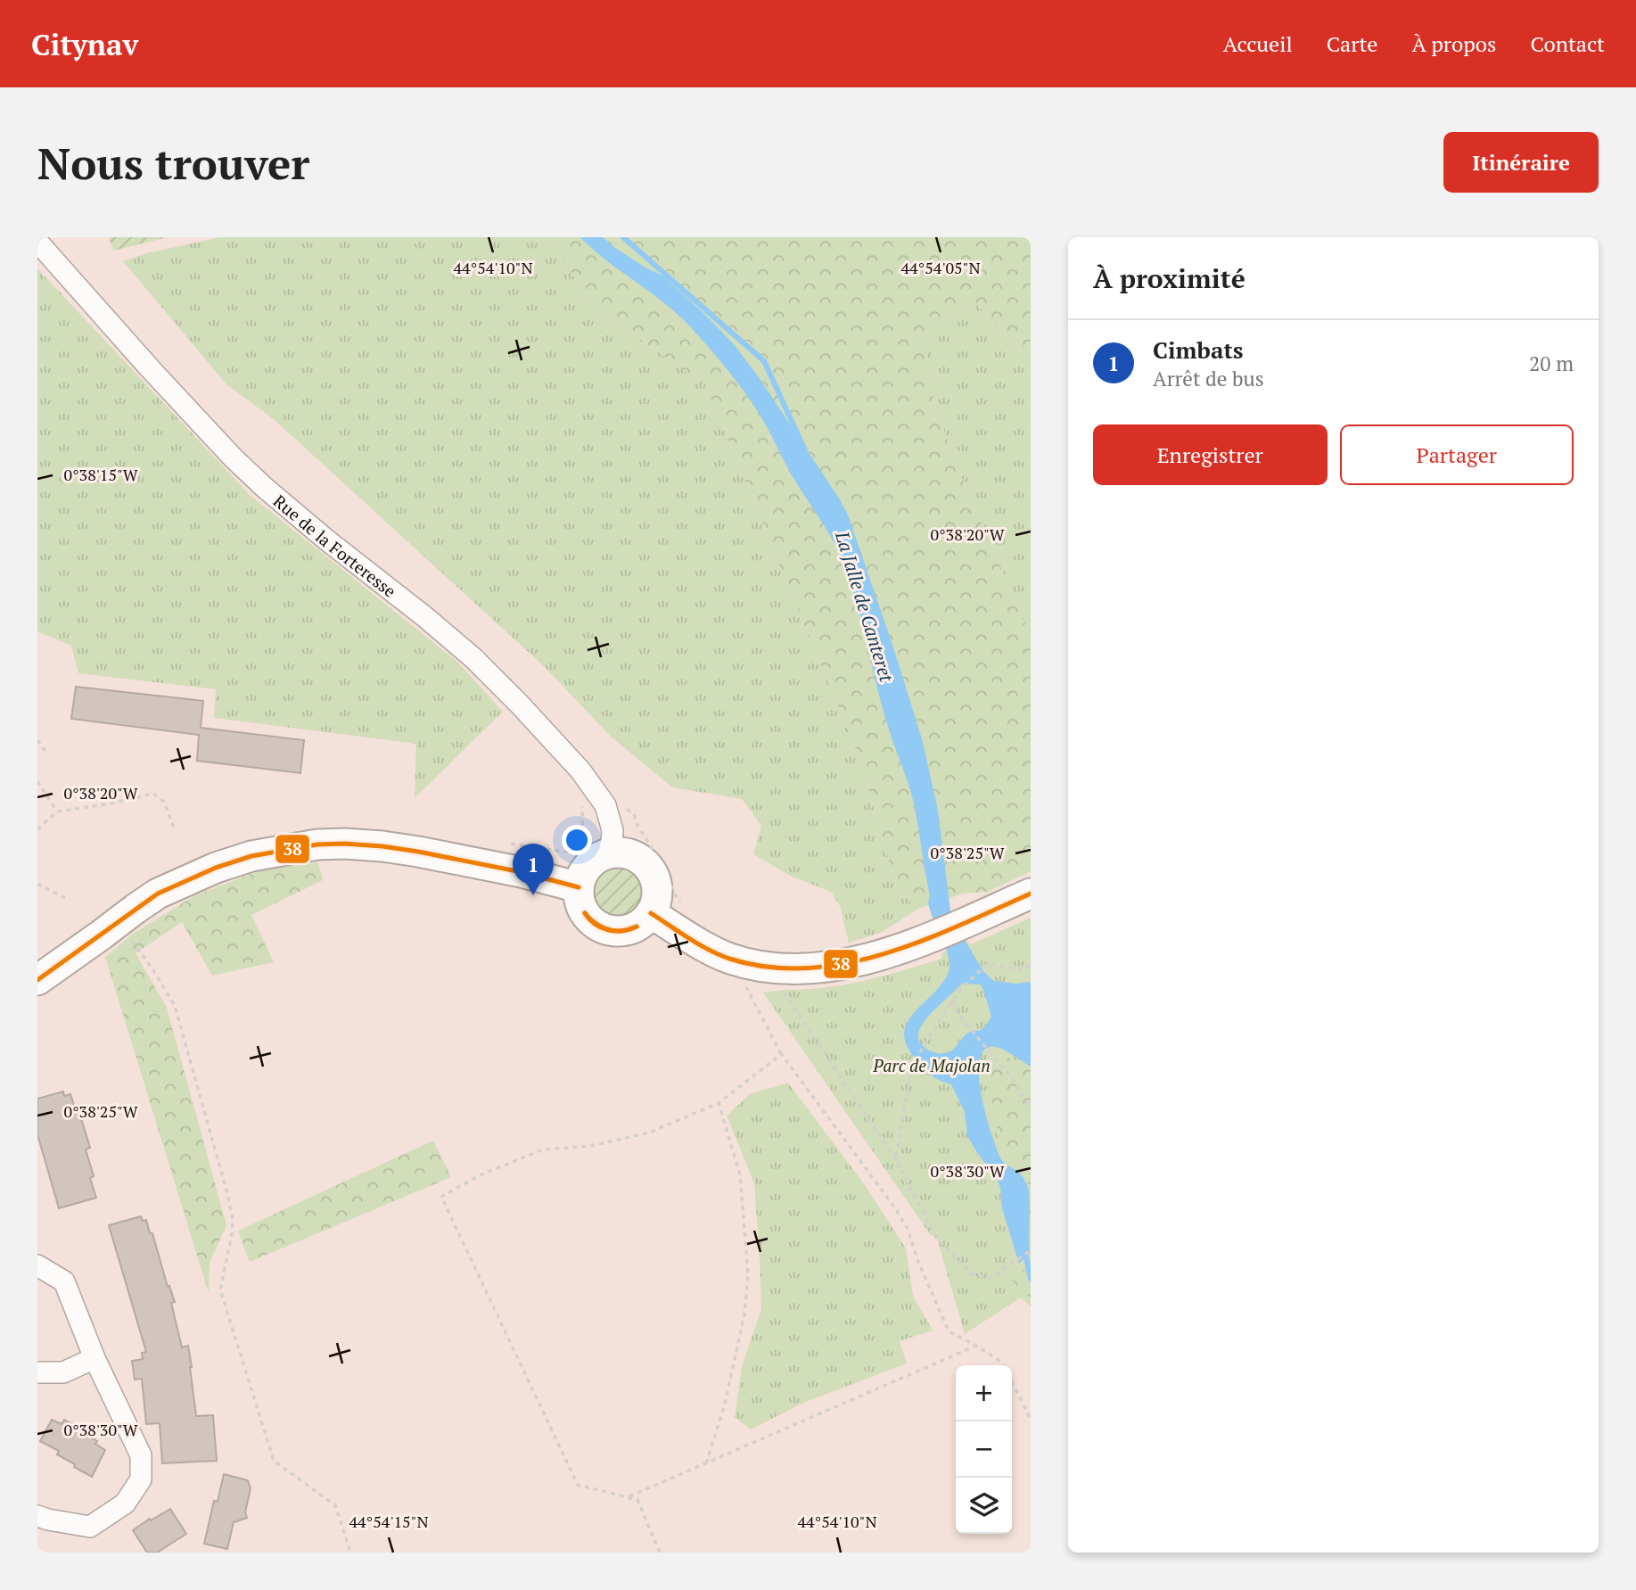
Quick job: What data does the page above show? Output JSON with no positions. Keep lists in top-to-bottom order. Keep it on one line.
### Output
{"streets":{"street":["Rue de la Forteresse"]},"water":["La Jalle de Canteret"],"parks":["Parc de Majolan"],"lines":["transit line 38"],"page":{"header":"Citynav","nav":["Accueil","Carte","À propos","Contact"],"buttons":["Itinéraire",["Enregistrer","Partager"]],"title":"Nous trouver","heading":"À proximité","list":[{"mark":"1","name":"Cimbats","note":"Arrêt de bus","value":"20 m"}],"pins":"1","map_buttons":["+","−"]},"coordinates":["44°54'10\"N","44°54'05\"N","0°38'15\"W","0°38'20\"W","0°38'25\"W","0°38'30\"W","44°54'15\"N"]}
